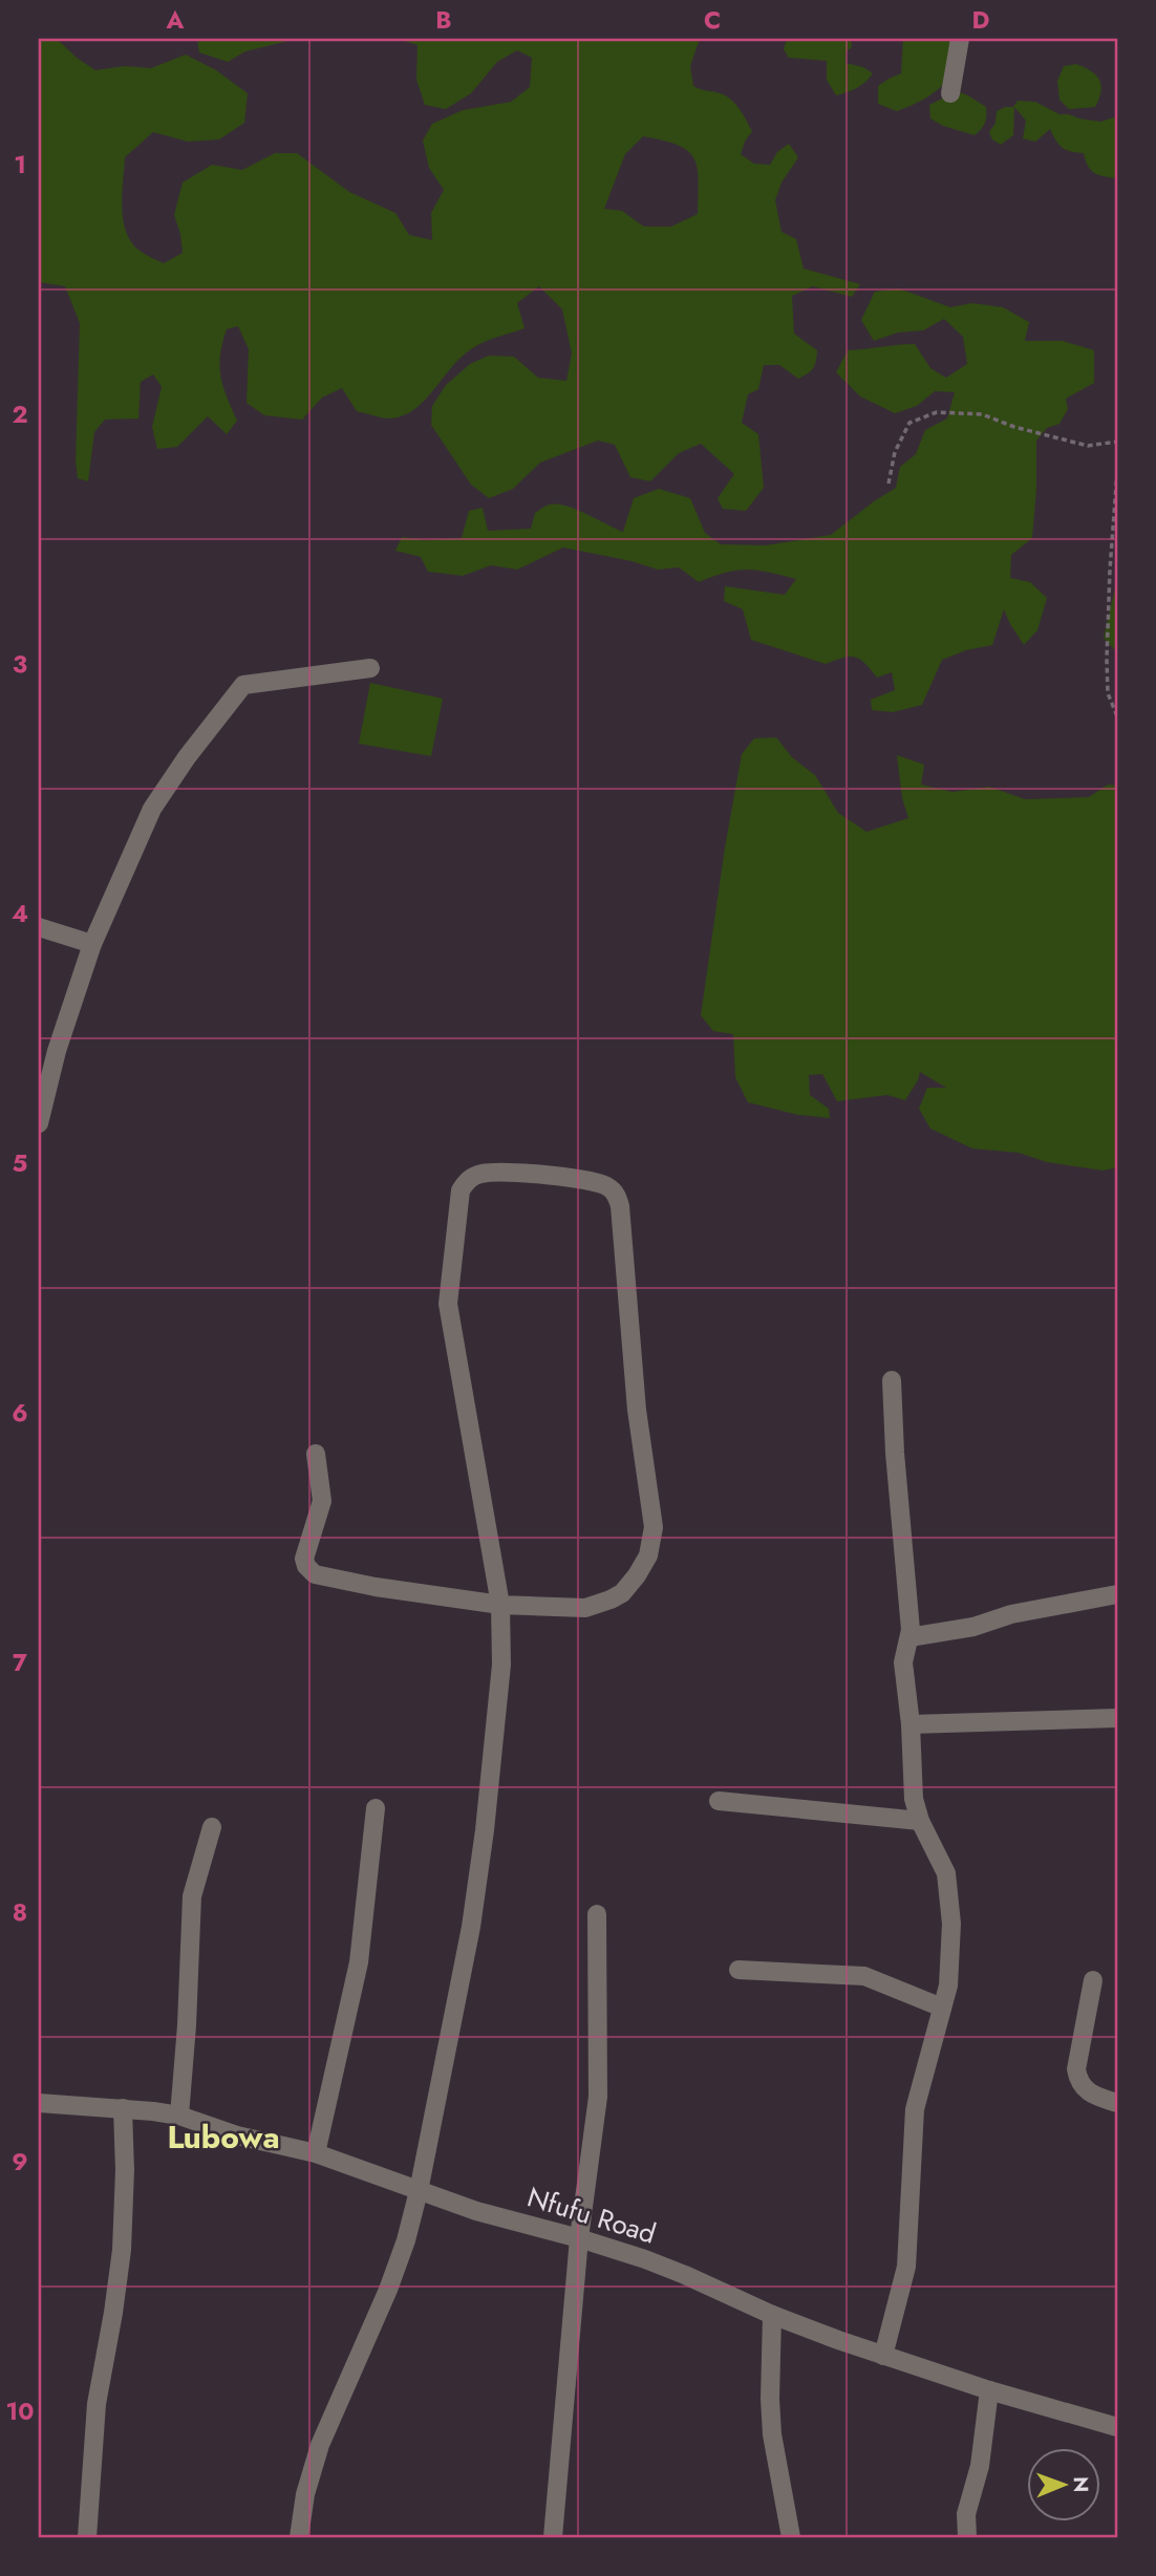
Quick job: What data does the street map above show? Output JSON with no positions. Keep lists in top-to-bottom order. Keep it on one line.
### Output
{"streets":{"street":["Nfufu Road"]},"districts":["Lubowa"],"north":"right","grid":{"columns":["A","B","C","D"],"rows":["1","2","3","4","5","6","7","8","9","10"]}}
